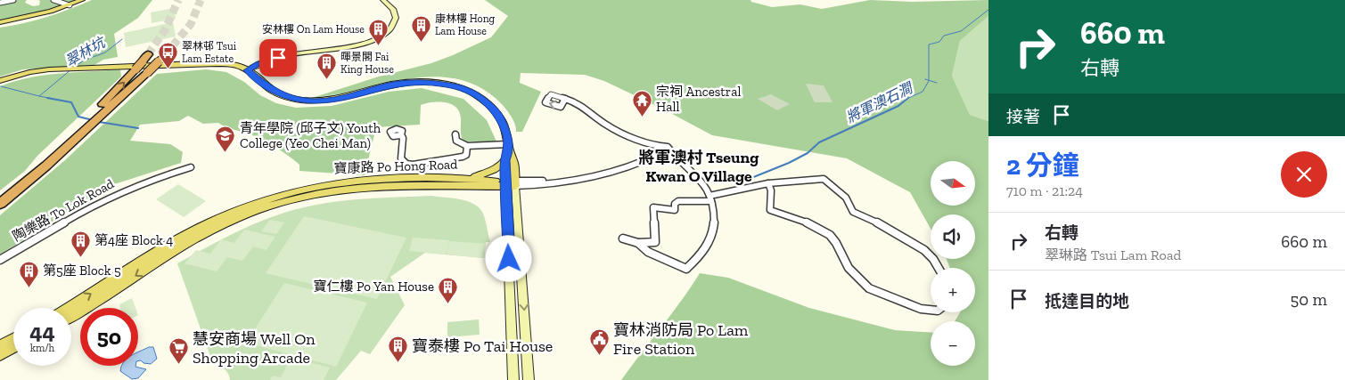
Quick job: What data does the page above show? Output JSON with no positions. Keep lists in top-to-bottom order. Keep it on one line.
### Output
{"streets":{"main road":["寶康路 Po Hong Road"],"street":["陶樂路 To Lok Road"]},"districts":["將軍澳村 Tseung Kwan O Village"],"water":["翠林坑","將軍澳石澗"],"places":{"building":["康林樓 Hong Lam House","安林樓 On Lam House","暉景閣 Fai King House","第4座 Block 4","第5座 Block 5","寶仁樓 Po Yan House","寶泰樓 Po Tai House"],"bus stop":["翠林邨 Tsui Lam Estate"],"temple":["宗祠 Ancestral Hall"],"school or university":["青年學院 (邱子文) Youth College (Yeo Chei Man)"],"public building":["寶林消防局 Po Lam Fire Station"],"supermarket":["慧安商場 Well On Shopping Arcade"]},"north":"right","page":{"turn":["660 m","右轉"],"then":"接著","heading":["2 分鐘","710 m · 21:24"],"map_buttons":["+","−"],"list":[{"name":"右轉","note":"翠琳路 Tsui Lam Road","value":"660 m"},{"name":"抵達目的地","value":"50 m"}],"speed":"44 km/h","limit":"50"}}
